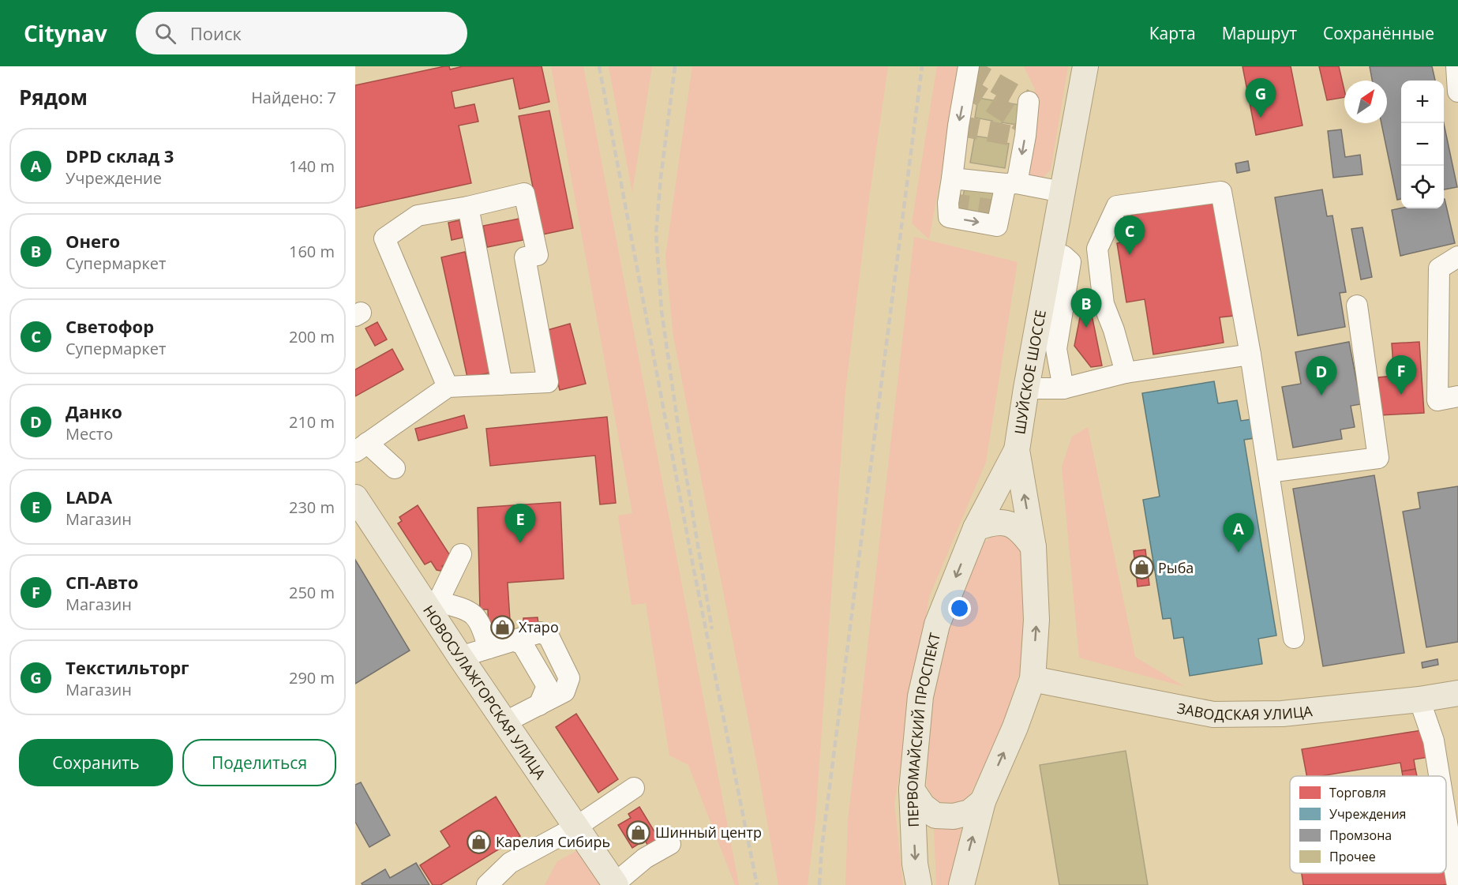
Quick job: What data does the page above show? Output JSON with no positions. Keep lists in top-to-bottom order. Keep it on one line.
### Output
{"streets":{"main road":["ШУЙСКОЕ ШОССЕ","НОВОСУЛАЖГОРСКАЯ УЛИЦА","ЗАВОДСКАЯ УЛИЦА","ПЕРВОМАЙСКИЙ ПРОСПЕКТ"]},"crossings":[["ШУЙСКОЕ ШОССЕ","ЗАВОДСКАЯ УЛИЦА"],["ШУЙСКОЕ ШОССЕ","ПЕРВОМАЙСКИЙ ПРОСПЕКТ"]],"one_way":["ШУЙСКОЕ ШОССЕ"],"places":{"shop":["Рыба","Хтаро","Шинный центр","Карелия Сибирь"]},"legend":["Торговля","Учреждения","Промзона","Прочее"],"north":"top right","page":{"header":"Citynav","search":"Поиск","nav":["Карта","Маршрут","Сохранённые"],"heading":["Рядом","Найдено: 7"],"pins":["G","C","B","F","D","E","A"],"map_buttons":["+","−"],"list":[{"mark":"A","name":"DPD склад 3","note":"Учреждение","value":"140 m"},{"mark":"B","name":"Онего","note":"Супермаркет","value":"160 m"},{"mark":"C","name":"Светофор","note":"Супермаркет","value":"200 m"},{"mark":"D","name":"Данко","note":"Место","value":"210 m"},{"mark":"E","name":"LADA","note":"Магазин","value":"230 m"},{"mark":"F","name":"СП-Авто","note":"Магазин","value":"250 m"},{"mark":"G","name":"Текстильторг","note":"Магазин","value":"290 m"}],"buttons":["Сохранить","Поделиться"]}}
